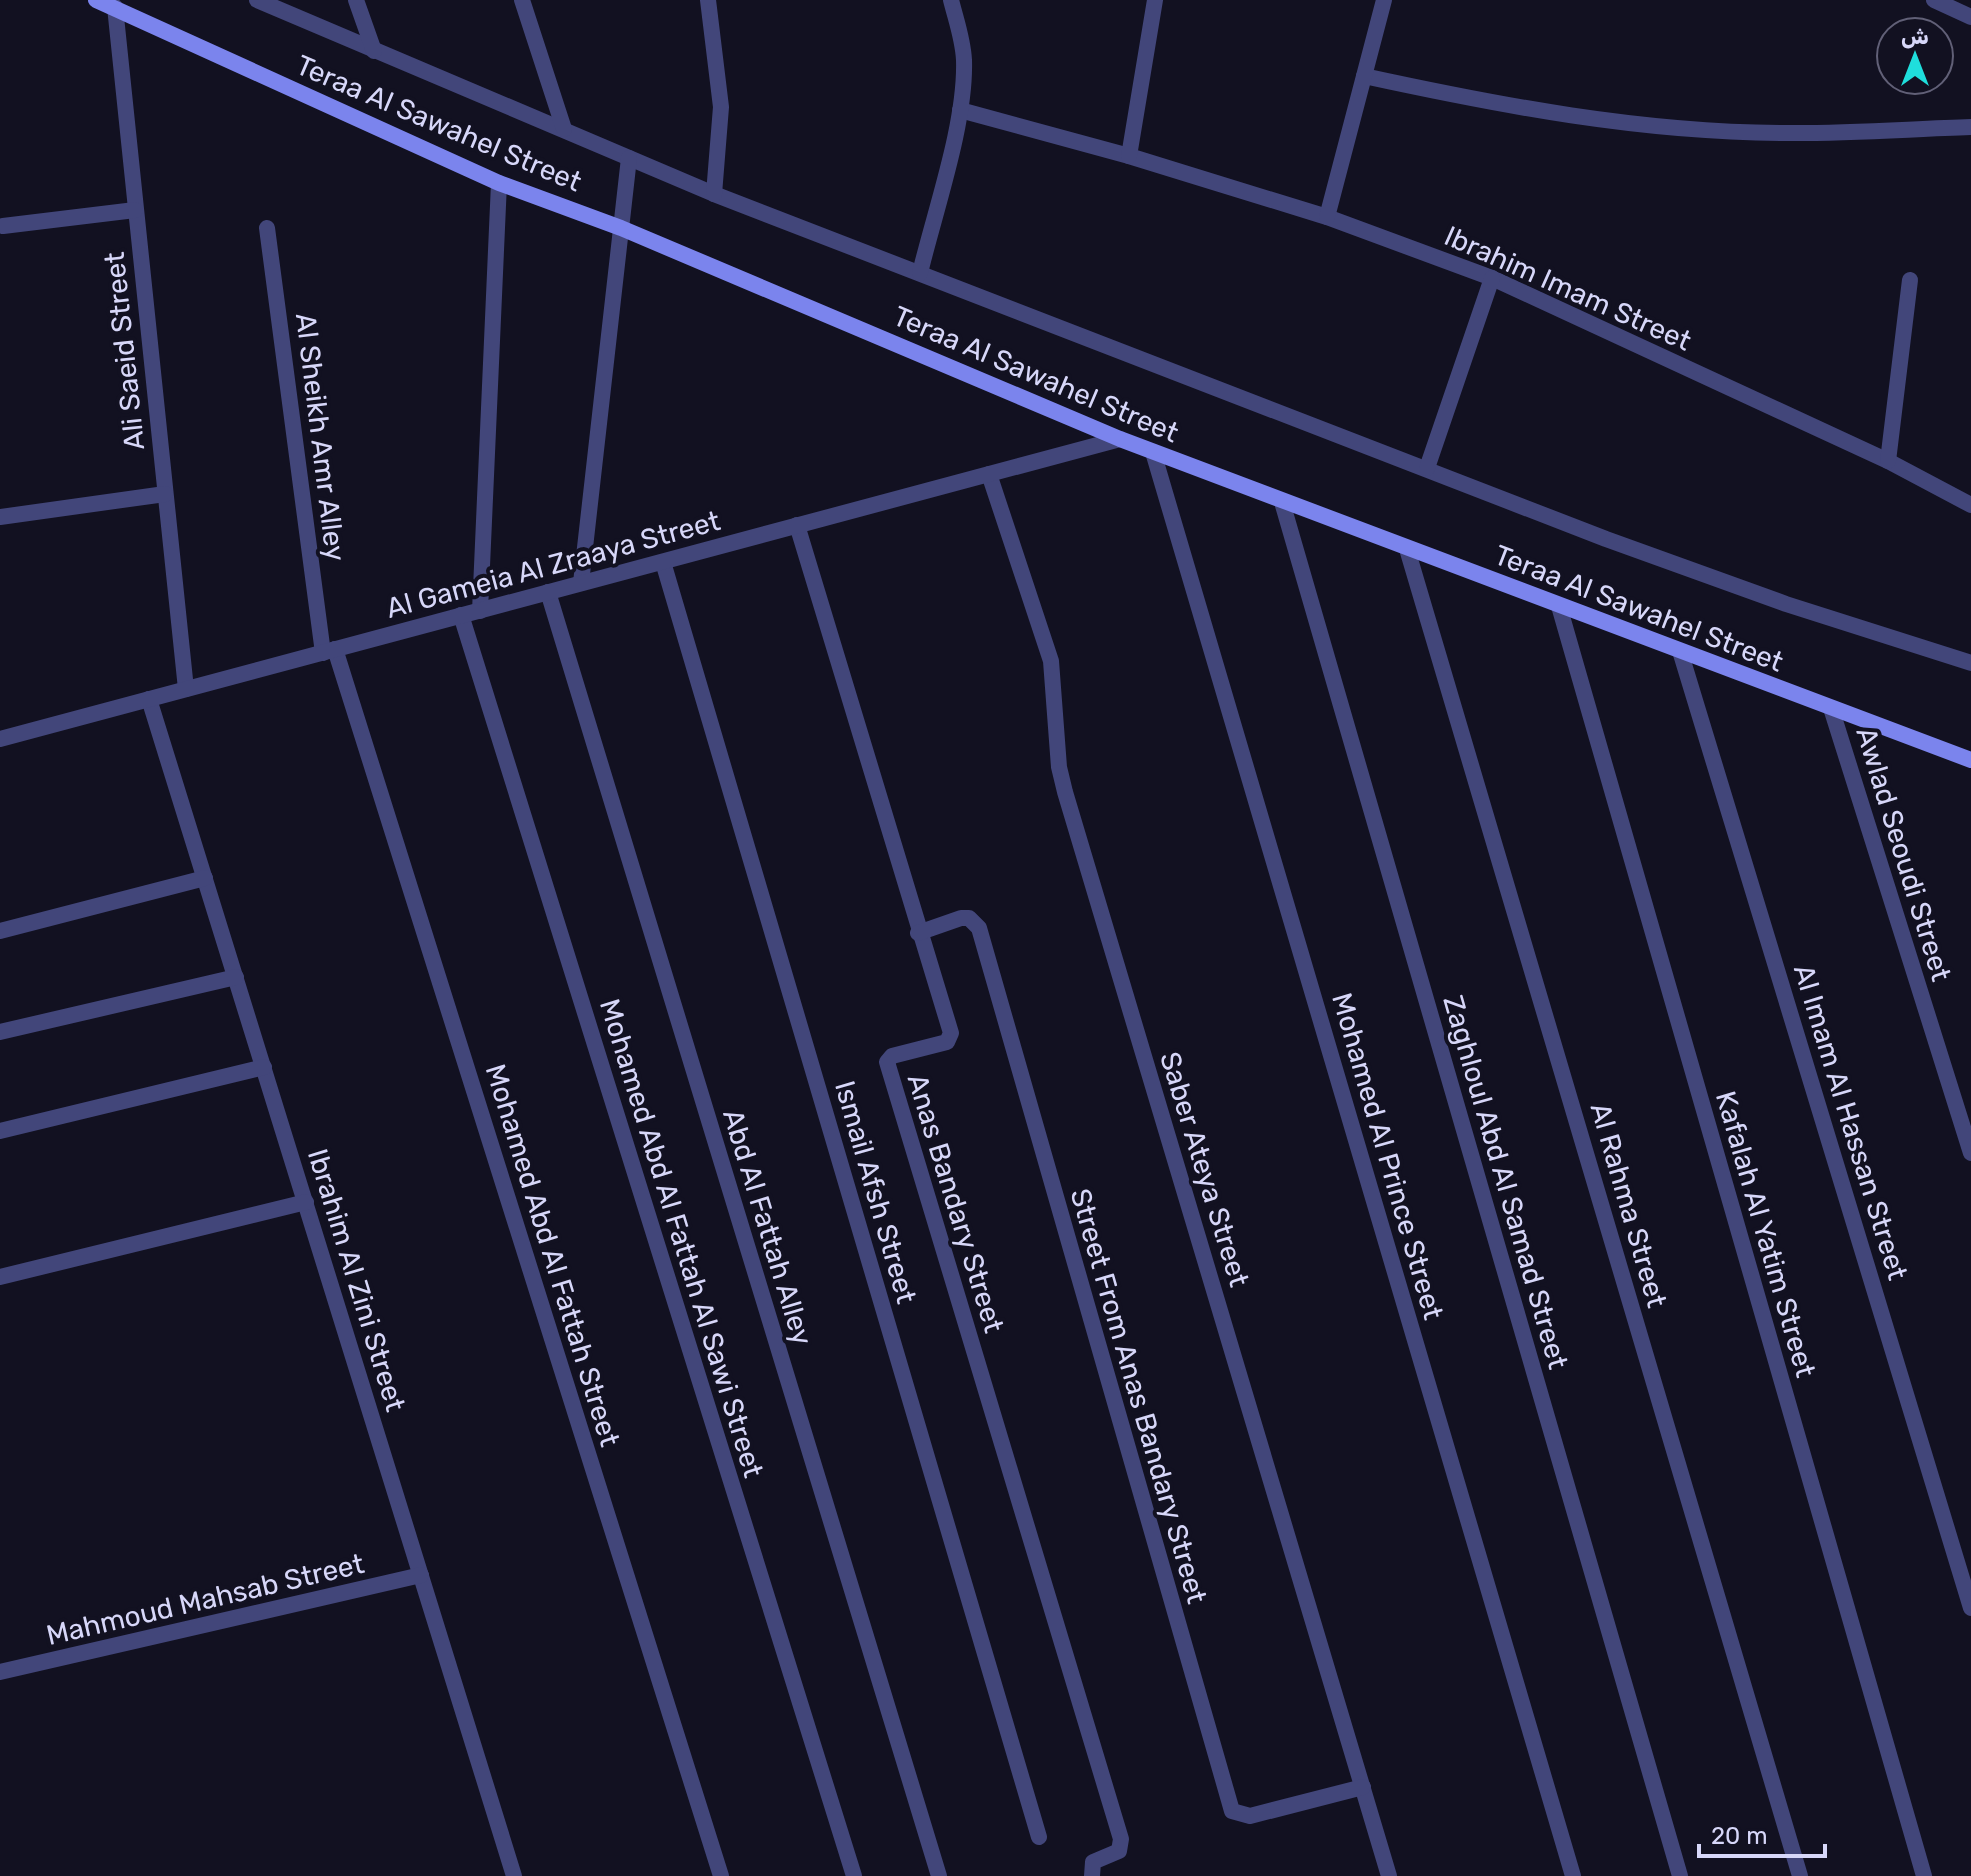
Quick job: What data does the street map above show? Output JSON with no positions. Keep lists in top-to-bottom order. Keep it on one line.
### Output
{"streets":{"main road":["Teraa Al Sawahel Street"],"street":["Ibrahim Imam Street","Ali Saeid Street","Al Sheikh Amr Alley","Al Gameia Al Zraaya Street","Awlad Seoudi Street","Al Imam Al Hassan Street","Mohamed Al Prince Street","Saber Ateya Street","Zaghloul Abd Al Samad Street","Ismail Afsh Street","Anas Bandary Street","Al Rahma Street","Abd Al Fattah Alley","Kafalah Al Yatim Street","Mohamed Abd Al Fattah Al Sawi Street","Mohamed Abd Al Fattah Street","Ibrahim Al Zini Street","Street From Anas Bandary Street","Mahmoud Mahsab Street"]},"crossings":[["Teraa Al Sawahel Street","Ali Saeid Street"],["Teraa Al Sawahel Street","Al Gameia Al Zraaya Street"],["Teraa Al Sawahel Street","Awlad Seoudi Street"],["Teraa Al Sawahel Street","Al Imam Al Hassan Street"],["Teraa Al Sawahel Street","Mohamed Al Prince Street"],["Teraa Al Sawahel Street","Zaghloul Abd Al Samad Street"],["Teraa Al Sawahel Street","Al Rahma Street"],["Teraa Al Sawahel Street","Kafalah Al Yatim Street"],["Ali Saeid Street","Al Gameia Al Zraaya Street"],["Al Sheikh Amr Alley","Al Gameia Al Zraaya Street"],["Al Sheikh Amr Alley","Mohamed Abd Al Fattah Street"],["Al Gameia Al Zraaya Street","Saber Ateya Street"],["Al Gameia Al Zraaya Street","Ismail Afsh Street"],["Al Gameia Al Zraaya Street","Anas Bandary Street"],["Al Gameia Al Zraaya Street","Abd Al Fattah Alley"],["Al Gameia Al Zraaya Street","Mohamed Abd Al Fattah Al Sawi Street"],["Al Gameia Al Zraaya Street","Mohamed Abd Al Fattah Street"],["Al Gameia Al Zraaya Street","Ibrahim Al Zini Street"],["Saber Ateya Street","Street From Anas Bandary Street"],["Anas Bandary Street","Street From Anas Bandary Street"],["Ibrahim Al Zini Street","Mahmoud Mahsab Street"]],"scale_bar":"20 m","north":"top"}
